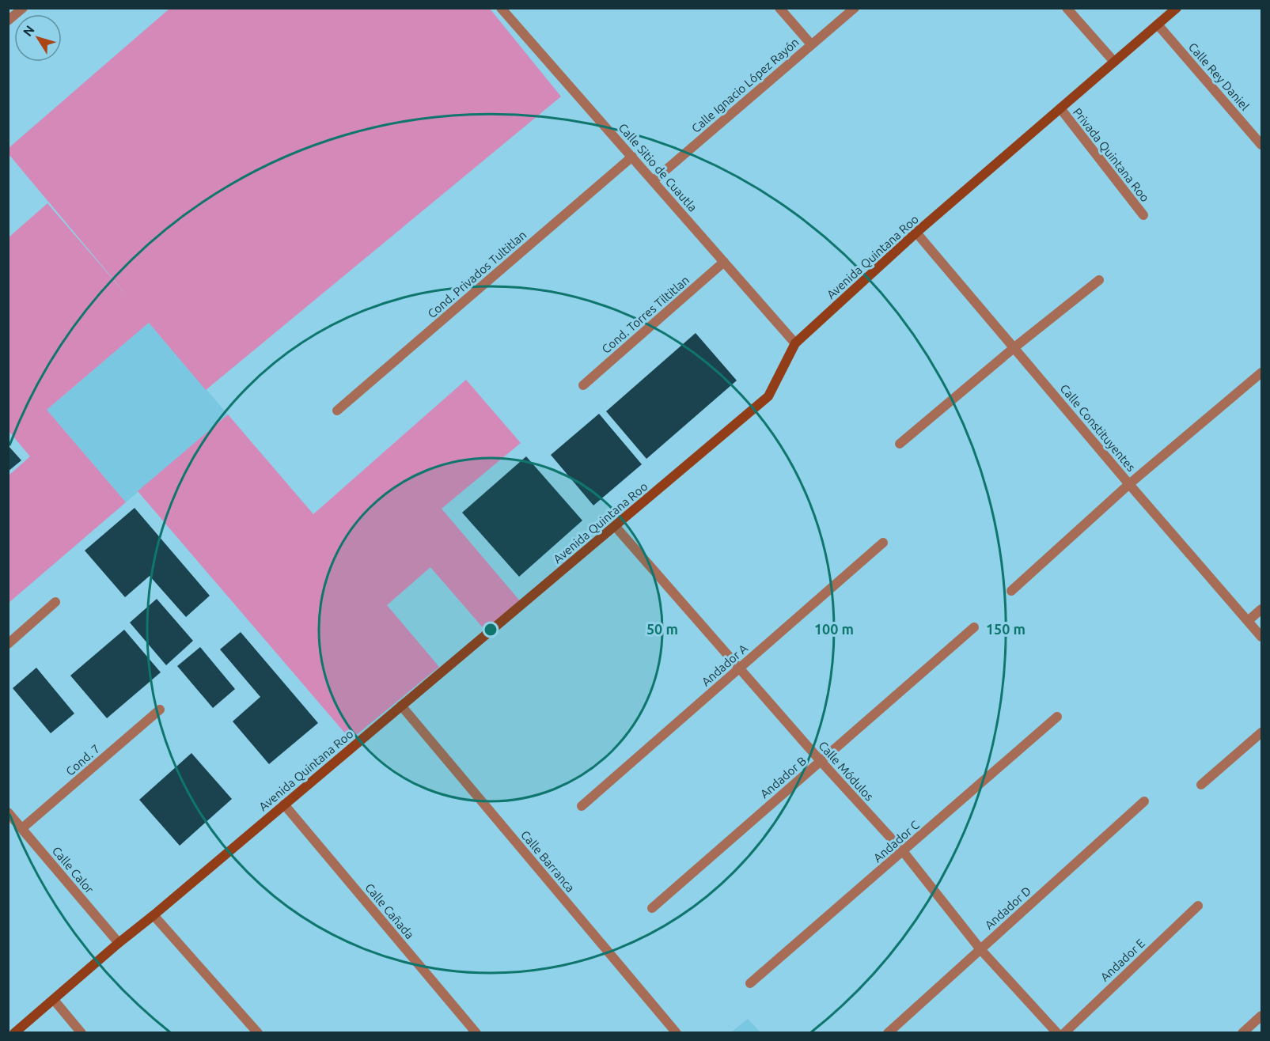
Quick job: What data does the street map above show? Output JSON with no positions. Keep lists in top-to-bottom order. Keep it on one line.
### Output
{"streets":{"main road":["Avenida Quintana Roo"],"street":["Calle Rey Daniel","Calle Ignacio López Rayón","Privada Quintana Roo","Calle Sitio de Cuautla","Cond. Privados Tultitlan","Cond. Torres Tiltitlan","Calle Constituyentes","Andador A","Cond. 7","Calle Módulos","Andador B","Andador C","Calle Barranca","Calle Calor","Andador D","Calle Cañada","Andador E"]},"crossings":[["Calle Rey Daniel","Avenida Quintana Roo"],["Calle Ignacio López Rayón","Calle Sitio de Cuautla"],["Privada Quintana Roo","Avenida Quintana Roo"],["Calle Sitio de Cuautla","Avenida Quintana Roo"],["Calle Sitio de Cuautla","Cond. Privados Tultitlan"],["Calle Sitio de Cuautla","Cond. Torres Tiltitlan"],["Avenida Quintana Roo","Calle Constituyentes"],["Avenida Quintana Roo","Calle Módulos"],["Avenida Quintana Roo","Calle Barranca"],["Avenida Quintana Roo","Calle Calor"],["Avenida Quintana Roo","Calle Cañada"],["Andador A","Calle Módulos"],["Cond. 7","Calle Calor"],["Calle Módulos","Andador B"],["Calle Módulos","Andador C"],["Calle Módulos","Andador D"]],"north":"top left","rings":["50 m","100 m","150 m"]}
